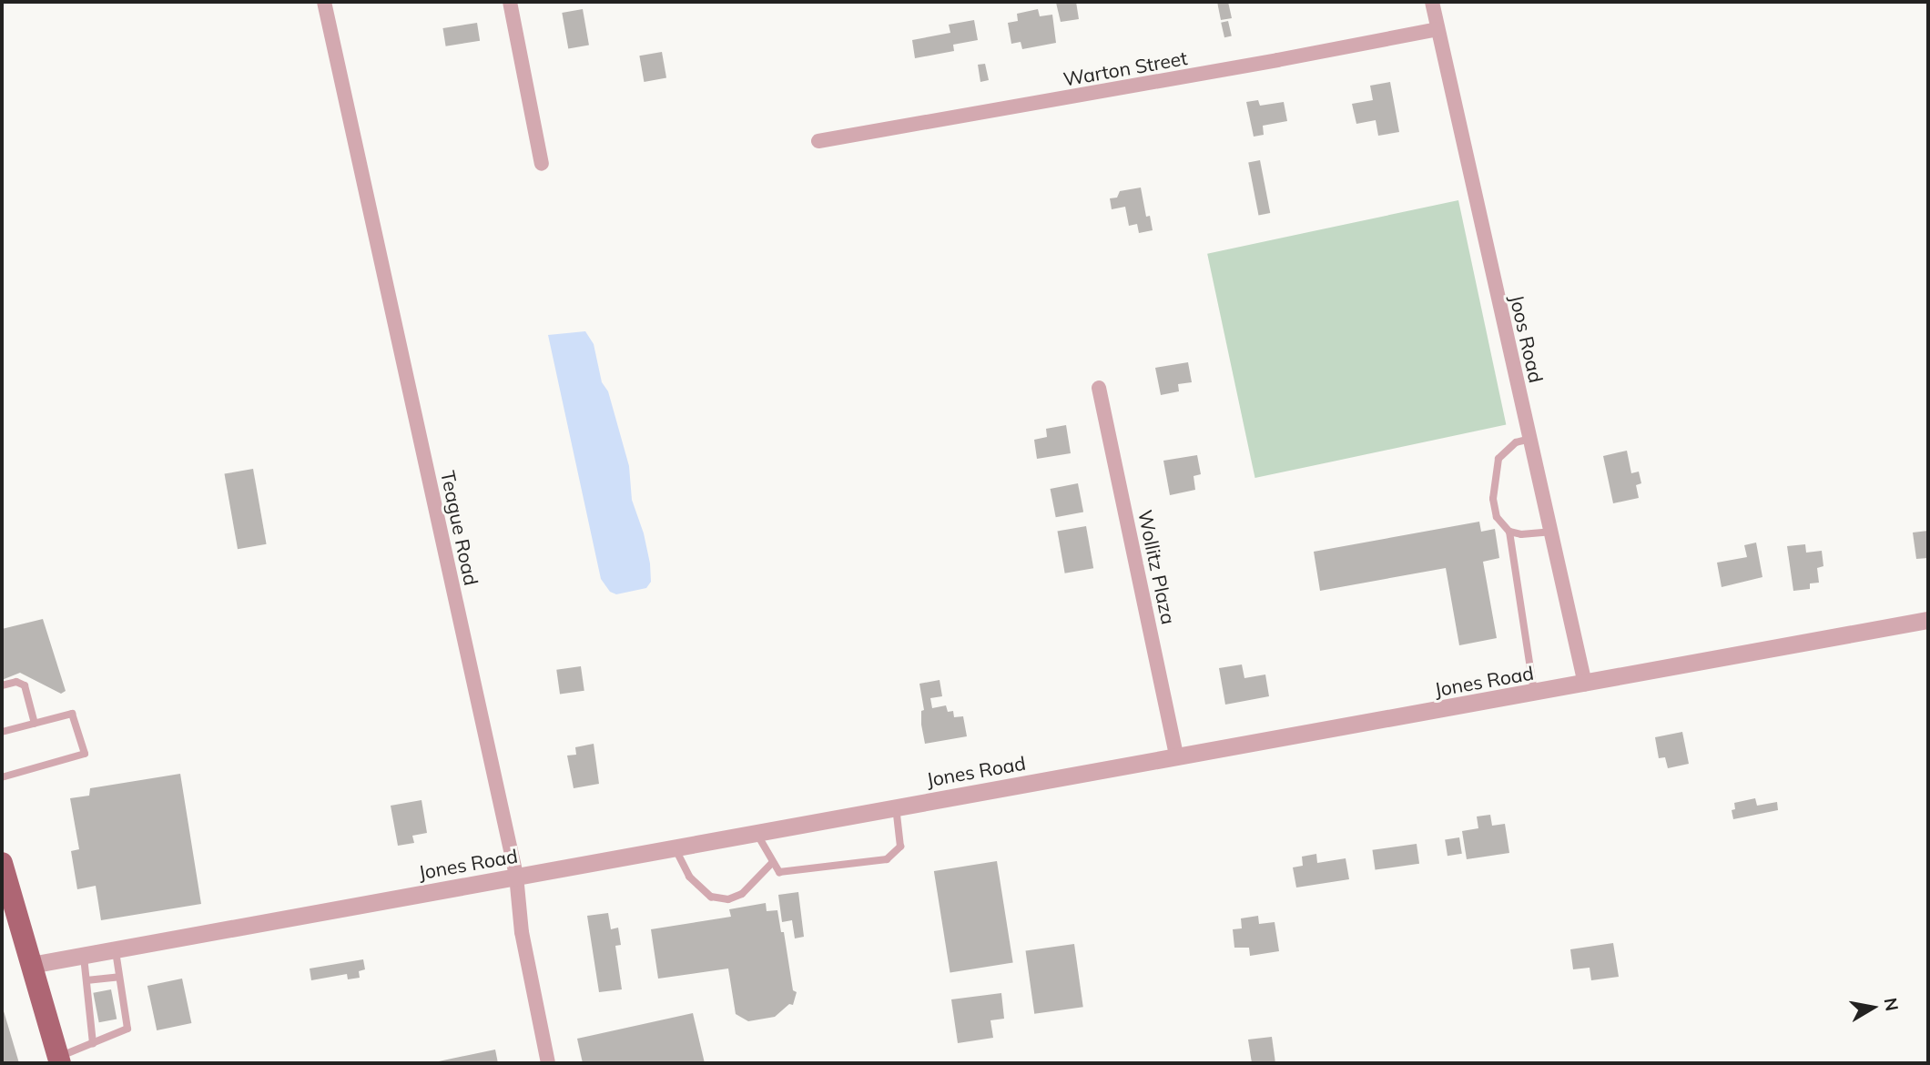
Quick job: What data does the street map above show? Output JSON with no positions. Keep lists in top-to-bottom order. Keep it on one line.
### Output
{"streets":{"street":["Warton Street","Joos Road","Teague Road","Wollitz Plaza","Jones Road"]},"crossings":[["Warton Street","Joos Road"],["Joos Road","Jones Road"],["Teague Road","Jones Road"],["Wollitz Plaza","Jones Road"]],"north":"right"}
